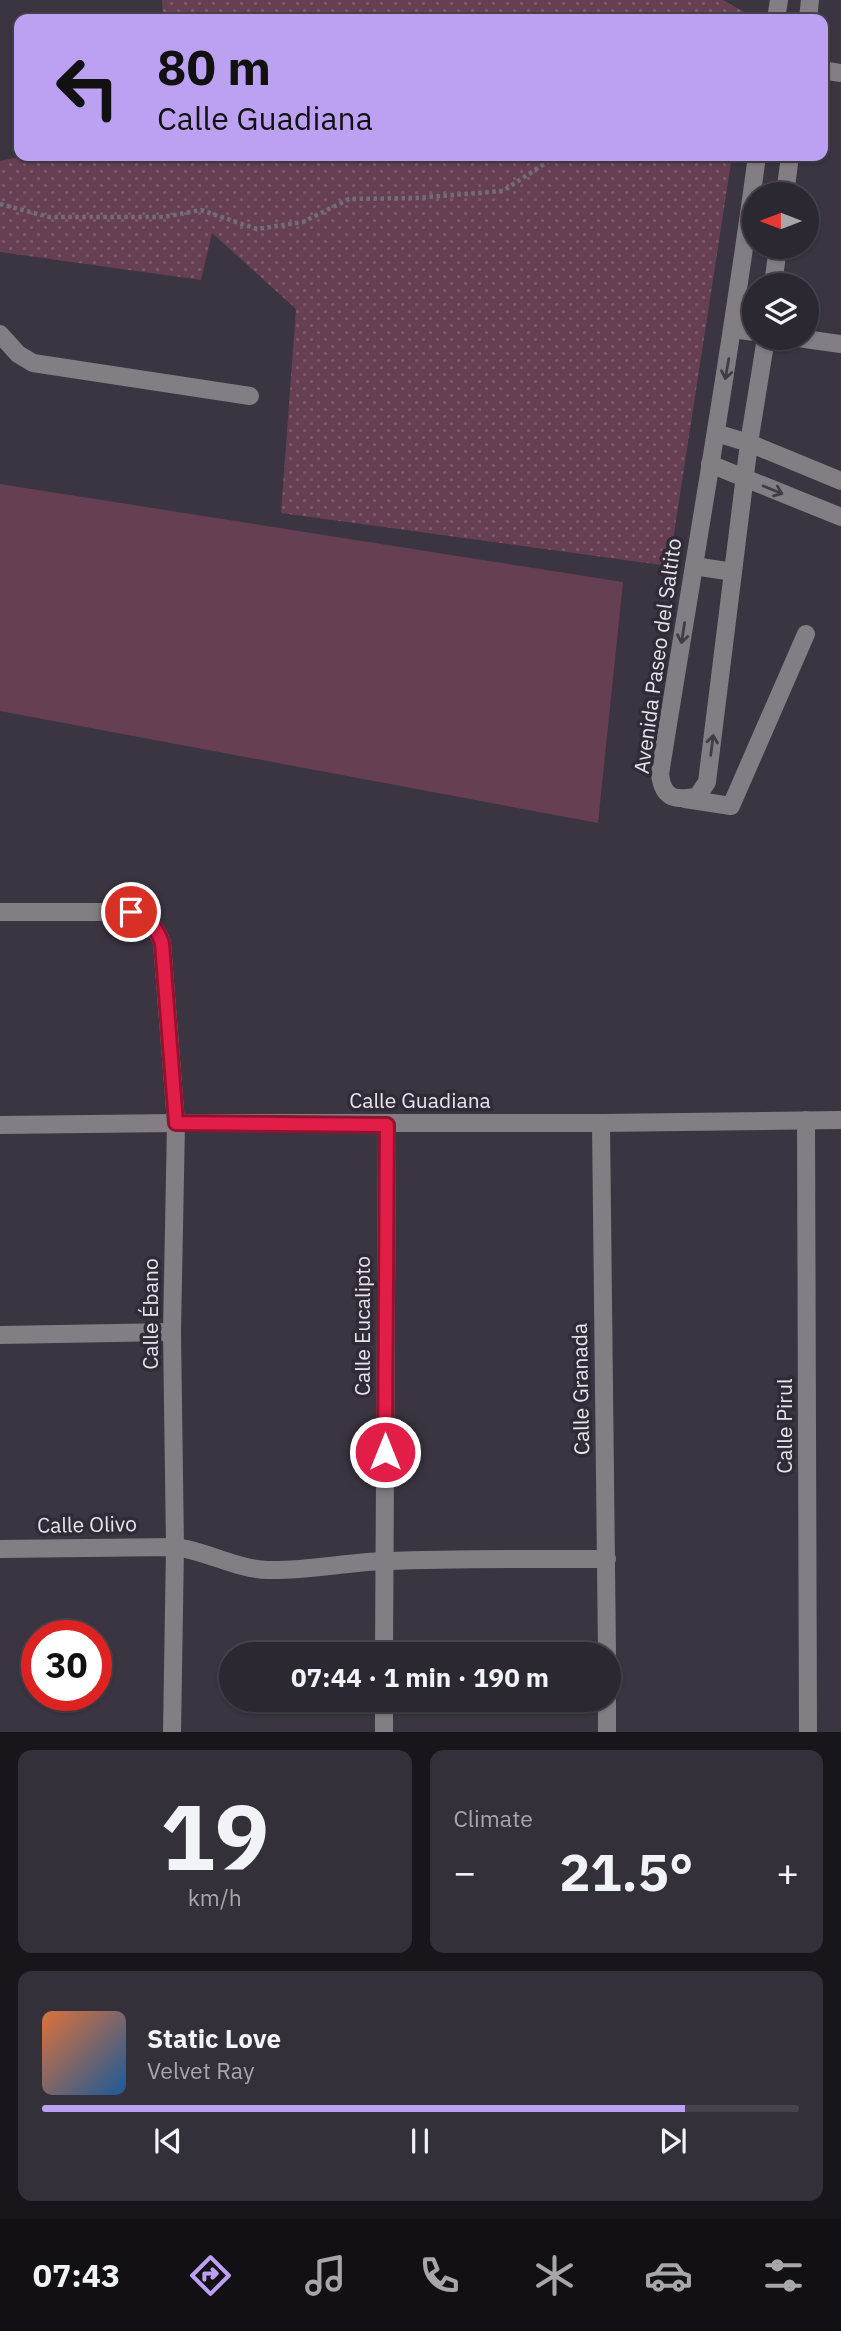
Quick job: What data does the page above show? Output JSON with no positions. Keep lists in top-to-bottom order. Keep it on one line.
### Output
{"streets":{"street":["Avenida Paseo del Saltito","Calle Guadiana","Calle Ébano","Calle Eucalipto","Calle Granada","Calle Pirul","Calle Olivo"]},"crossings":[["Calle Guadiana","Calle Ébano"],["Calle Guadiana","Calle Eucalipto"],["Calle Guadiana","Calle Granada"],["Calle Guadiana","Calle Pirul"],["Calle Ébano","Calle Olivo"],["Calle Eucalipto","Calle Olivo"],["Calle Granada","Calle Olivo"]],"north":"left","page":{"turn":["80 m","Calle Guadiana"],"limit":"30","trip":"07:44 · 1 min · 190 m","tile":[["19","km/h"],"Climate"],"heat":["−","21.5°","+"],"song":["Static Love","Velvet Ray"],"tabs":"07:43"}}
